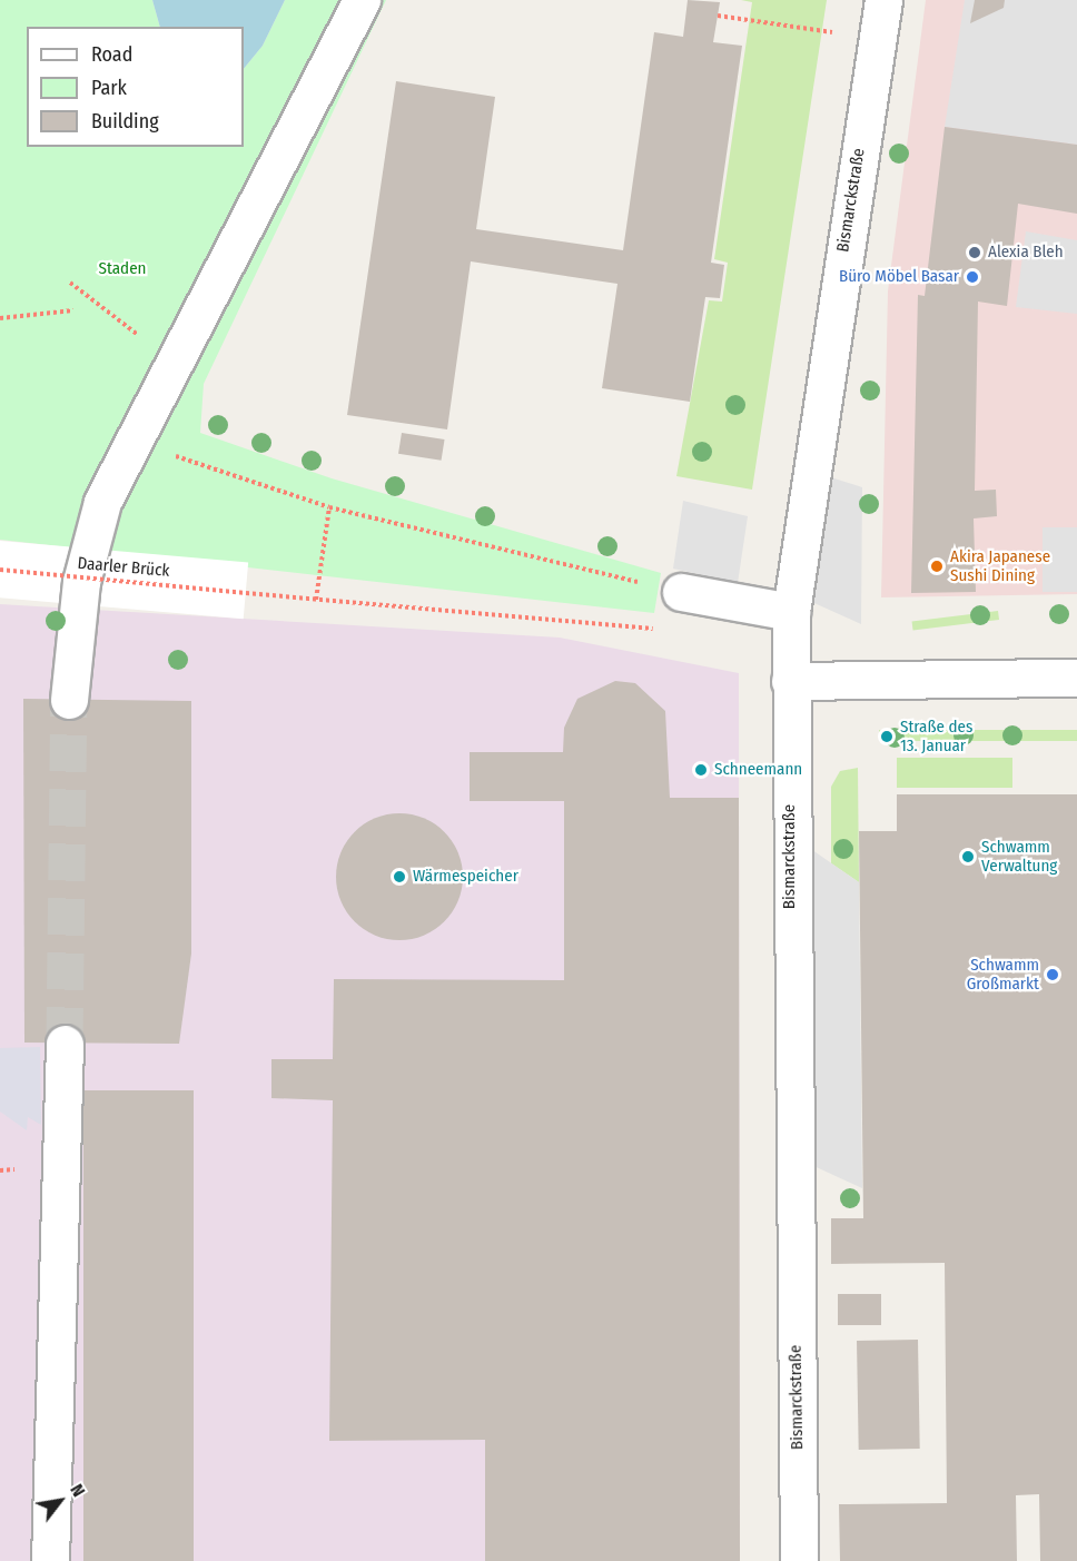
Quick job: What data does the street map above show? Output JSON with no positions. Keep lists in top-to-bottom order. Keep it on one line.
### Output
{"streets":{"street":["Bismarckstraße"],"path":["Daarler Brück"]},"parks":["Staden"],"places":["Alexia Bleh","Büro Möbel Basar","Akira Japanese Sushi Dining","Straße des 13. Januar","Schneemann","Schwamm Verwaltung","Wärmespeicher","Schwamm Großmarkt"],"legend":["Road","Park","Building"],"north":"top right"}
